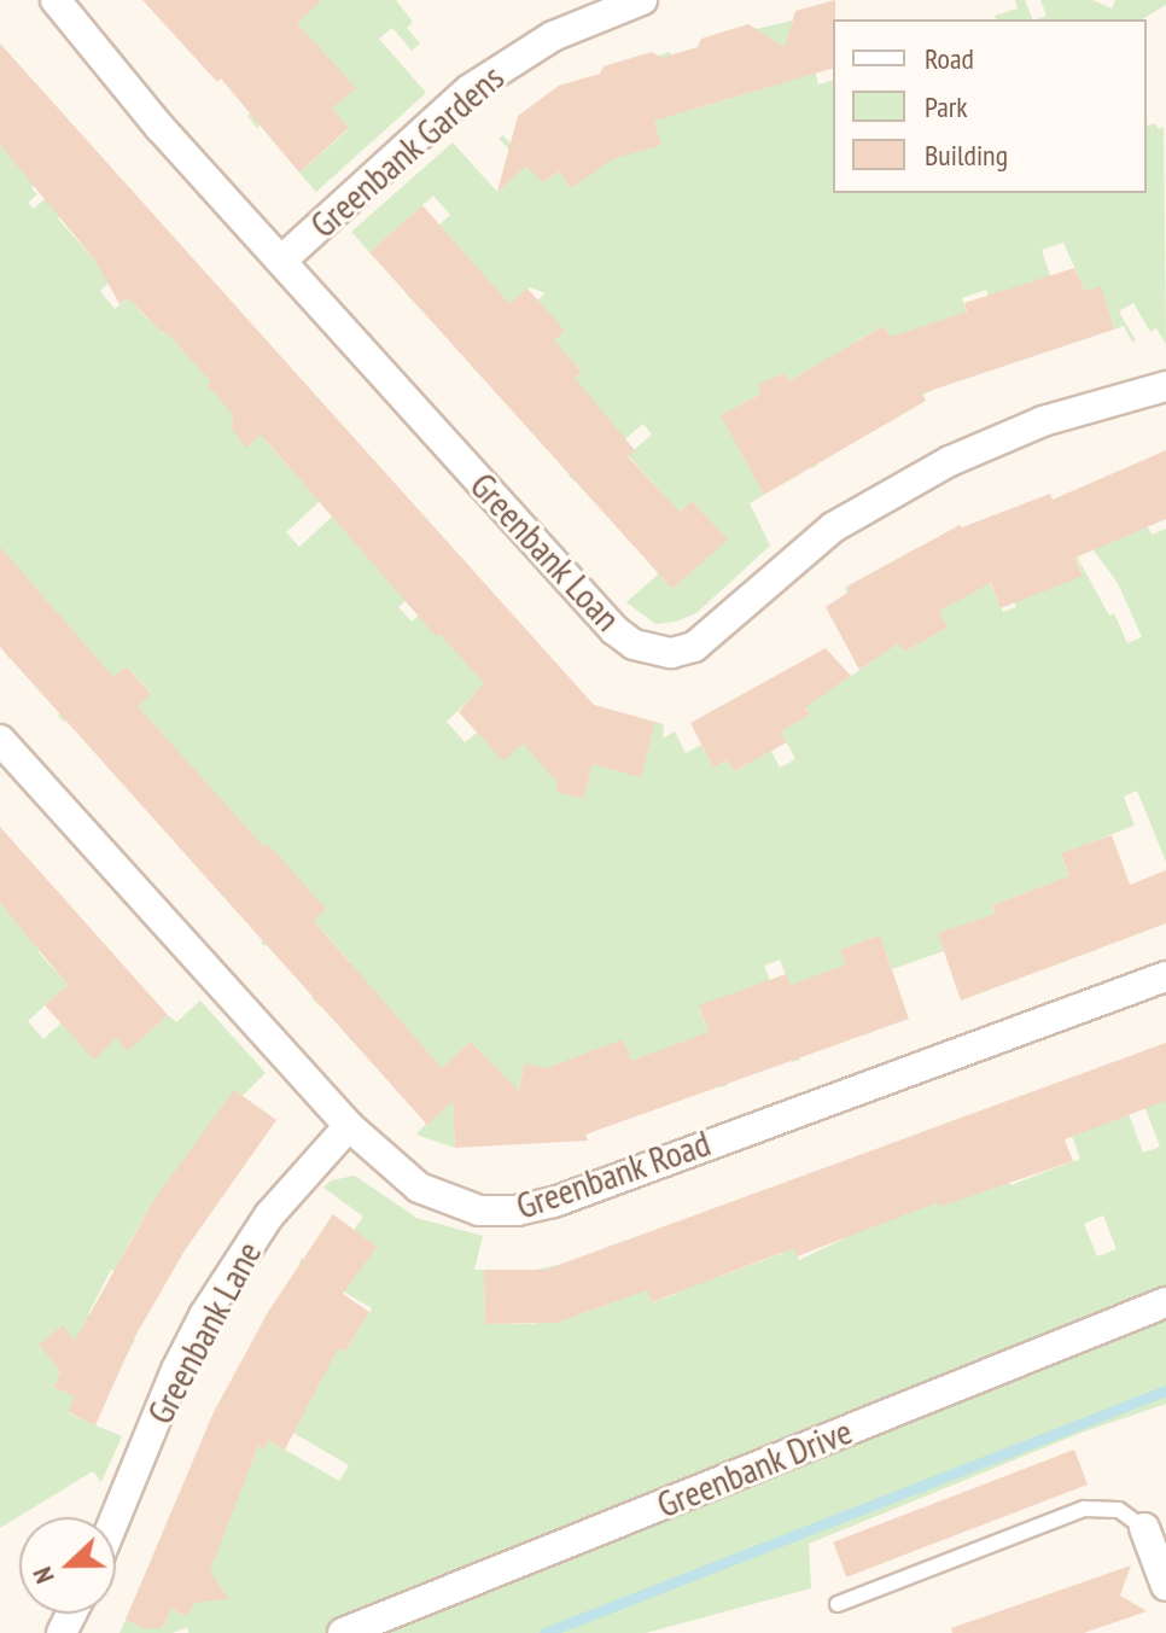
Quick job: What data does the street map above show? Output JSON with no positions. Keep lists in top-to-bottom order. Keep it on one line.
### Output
{"streets":{"street":["Greenbank Gardens","Greenbank Loan","Greenbank Road","Greenbank Lane","Greenbank Drive"]},"crossings":[["Greenbank Gardens","Greenbank Loan"],["Greenbank Road","Greenbank Lane"]],"legend":["Road","Park","Building"],"north":"left"}
